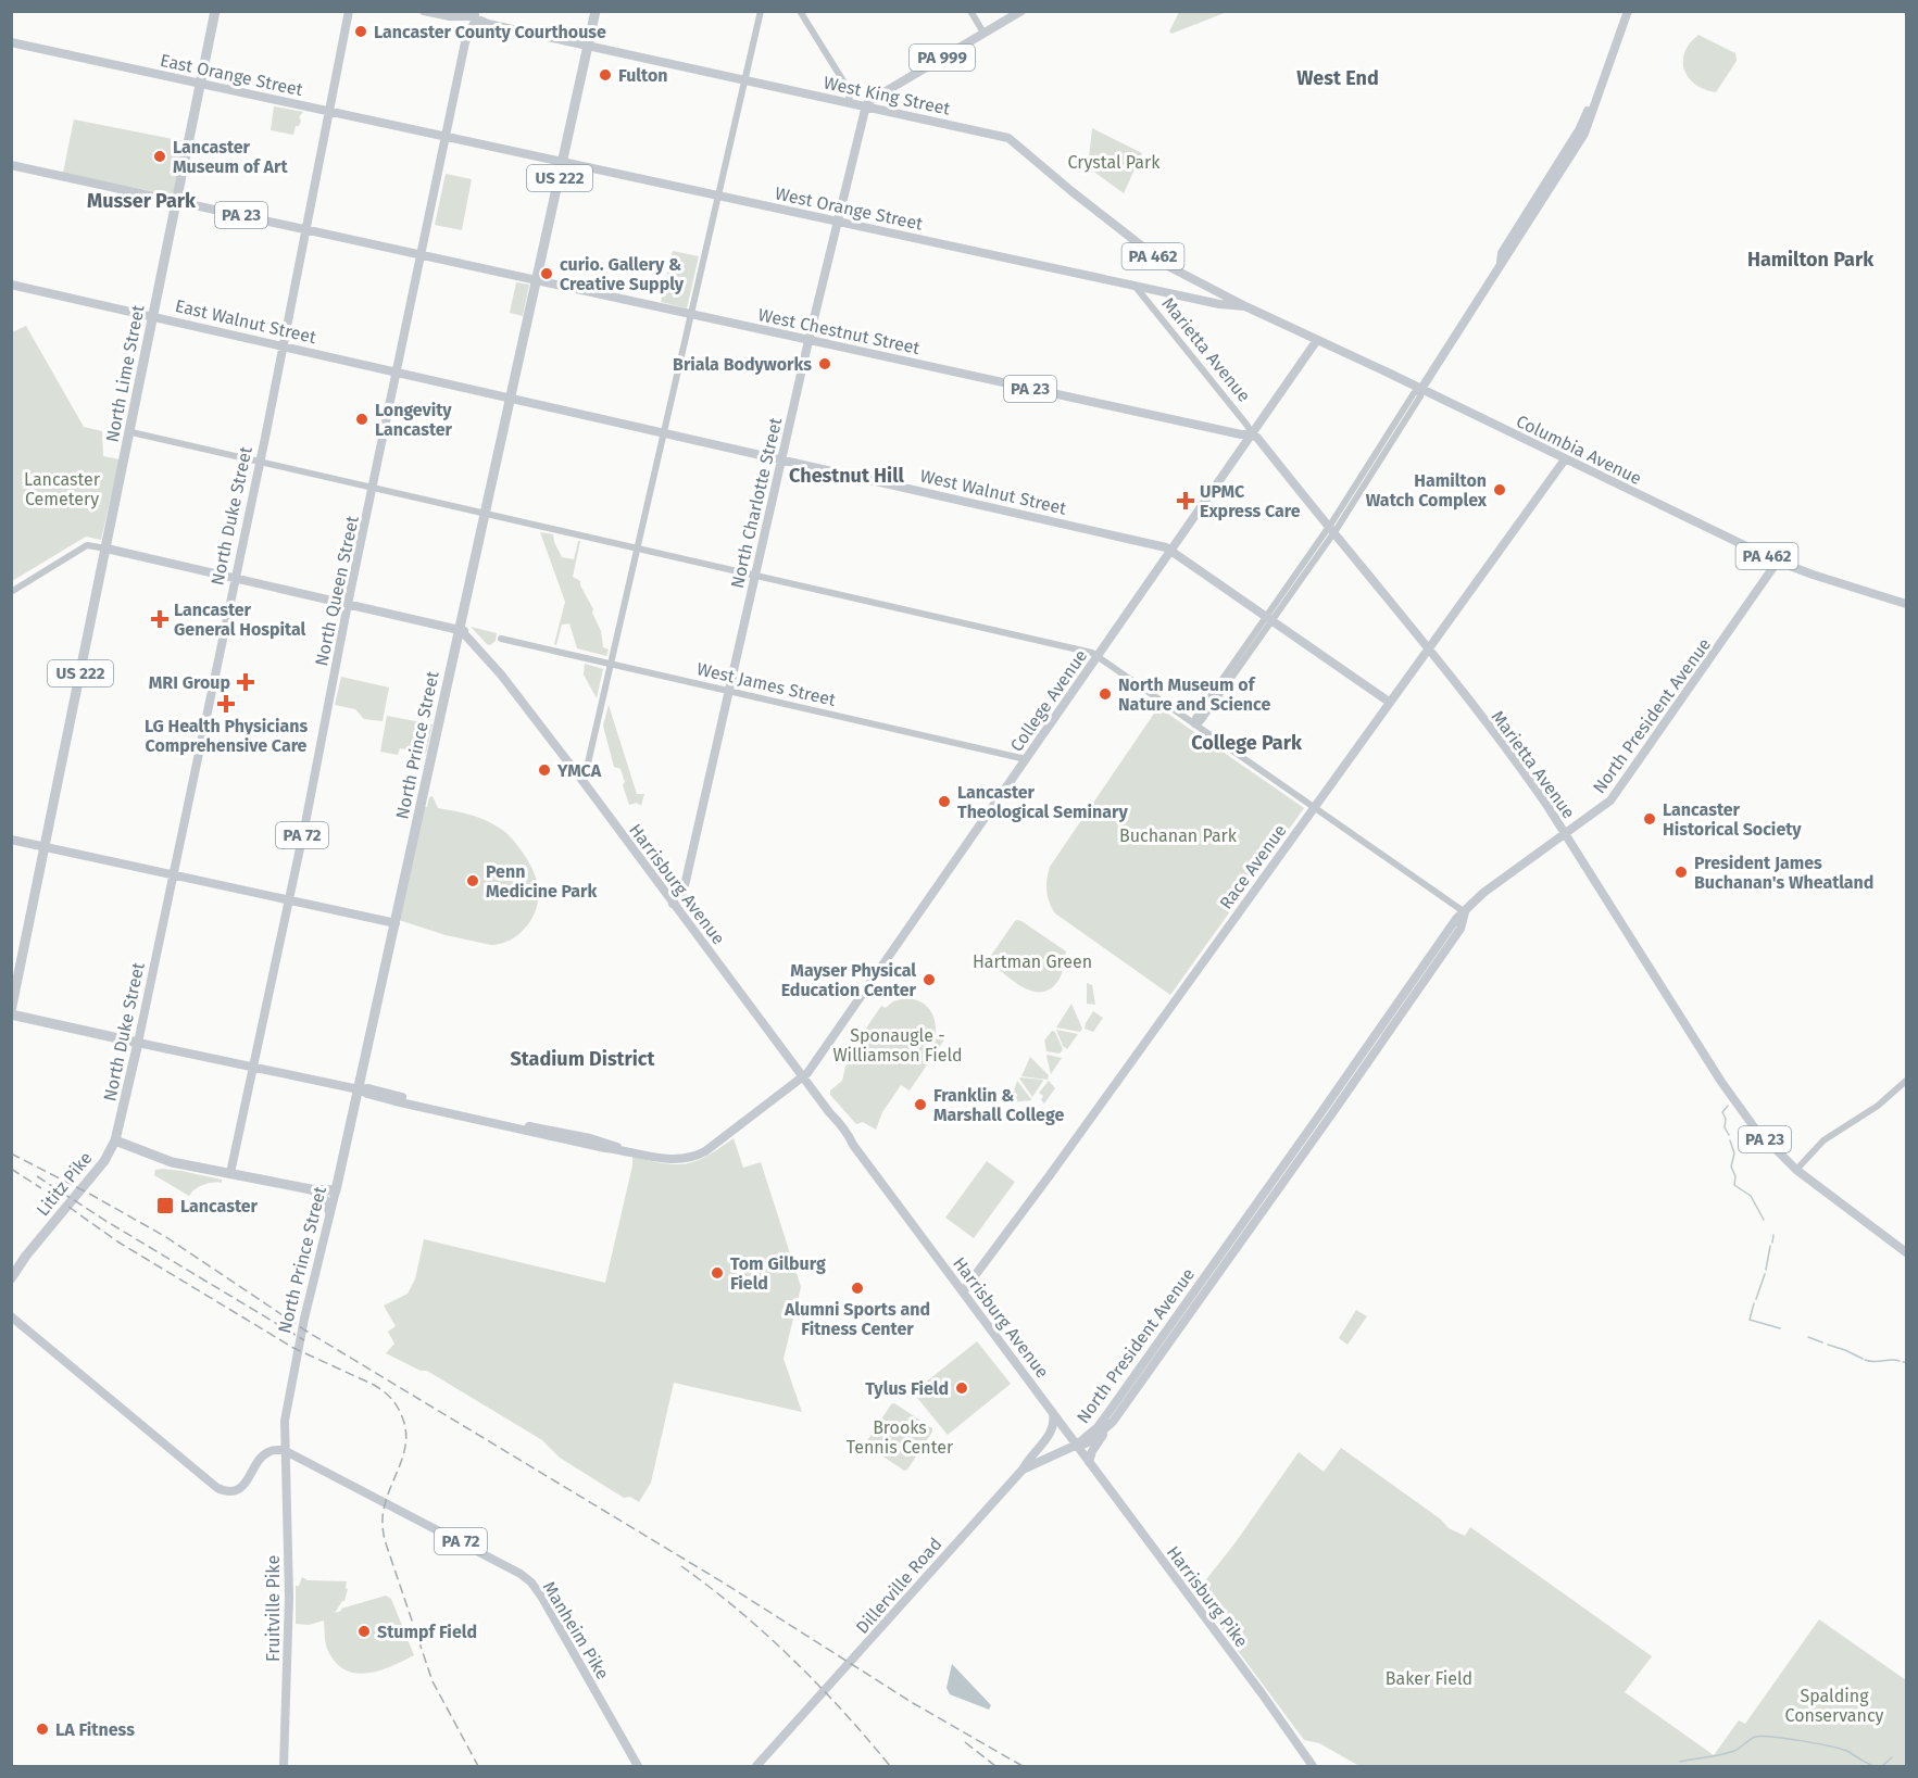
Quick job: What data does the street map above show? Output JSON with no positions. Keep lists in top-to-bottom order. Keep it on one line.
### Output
{"streets":{"highway":["US 222","North Lime Street","North Duke Street","North Prince Street","Lititz Pike"],"main road":["PA 999","East Orange Street","West King Street","West Orange Street","PA 23","PA 462","East Walnut Street","West Chestnut Street","Marietta Avenue","Columbia Avenue","West Walnut Street","North Charlotte Street","North Queen Street","College Avenue","North President Avenue","PA 72","Race Avenue","Harrisburg Avenue","Dillerville Road","Harrisburg Pike","Fruitville Pike","Manheim Pike"],"street":["West James Street"]},"crossings":[["PA 999","West King Street"],["PA 999","North Charlotte Street"],["East Orange Street","West Orange Street"],["East Orange Street","North Lime Street"],["East Orange Street","North Duke Street"],["East Orange Street","North Queen Street"],["West King Street","US 222"],["West King Street","West Orange Street"],["West King Street","PA 462"],["West King Street","Columbia Avenue"],["West King Street","North Charlotte Street"],["West King Street","North Queen Street"],["West King Street","North Prince Street"],["US 222","North Lime Street"],["US 222","North Duke Street"],["US 222","College Avenue"],["US 222","North Prince Street"],["West Orange Street","Marietta Avenue"],["West Orange Street","Columbia Avenue"],["West Orange Street","North Charlotte Street"],["West Orange Street","North Queen Street"],["West Orange Street","North Prince Street"],["PA 23","West Chestnut Street"],["PA 23","North Lime Street"],["PA 23","North Duke Street"],["PA 23","North Queen Street"],["PA 462","North Queen Street"],["East Walnut Street","North Lime Street"],["East Walnut Street","West Walnut Street"],["East Walnut Street","North Duke Street"],["East Walnut Street","North Queen Street"],["West Chestnut Street","Marietta Avenue"],["West Chestnut Street","North Charlotte Street"],["West Chestnut Street","North Queen Street"],["West Chestnut Street","College Avenue"],["West Chestnut Street","North Prince Street"],["Marietta Avenue","College Avenue"],["Marietta Avenue","North President Avenue"],["Marietta Avenue","Race Avenue"],["Columbia Avenue","College Avenue"],["Columbia Avenue","North President Avenue"],["Columbia Avenue","Race Avenue"],["West Walnut Street","North Charlotte Street"],["West Walnut Street","North Queen Street"],["West Walnut Street","College Avenue"],["West Walnut Street","North Prince Street"],["West Walnut Street","Race Avenue"],["North Charlotte Street","West James Street"],["North Charlotte Street","Harrisburg Avenue"],["North Duke Street","College Avenue"],["North Duke Street","Lititz Pike"],["North Queen Street","College Avenue"],["West James Street","College Avenue"],["College Avenue","North Prince Street"],["College Avenue","Harrisburg Avenue"],["North President Avenue","Harrisburg Avenue"],["North President Avenue","Dillerville Road"],["North President Avenue","Harrisburg Pike"],["North Prince Street","Harrisburg Avenue"],["North Prince Street","Fruitville Pike"],["North Prince Street","Manheim Pike"],["Race Avenue","Harrisburg Avenue"],["Harrisburg Avenue","Dillerville Road"],["Harrisburg Avenue","Harrisburg Pike"],["Dillerville Road","Harrisburg Pike"],["Fruitville Pike","Manheim Pike"]],"districts":["West End","Musser Park","Hamilton Park","Chestnut Hill","College Park","Stadium District"],"parks":["Crystal Park","Lancaster Cemetery","Buchanan Park","Hartman Green","Sponaugle - Williamson Field","Brooks Tennis Center","Baker Field","Spalding Conservancy"],"places":{"other":["Lancaster County Courthouse","Fulton","Lancaster Museum of Art","curio. Gallery & Creative Supply","Briala Bodyworks","Longevity Lancaster","Hamilton Watch Complex","North Museum of Nature and Science","YMCA","Lancaster Theological Seminary","Lancaster Historical Society","President James Buchanan's Wheatland","Penn Medicine Park","Mayser Physical Education Center","Franklin & Marshall College","Tom Gilburg Field","Alumni Sports and Fitness Center","Tylus Field","Stumpf Field","LA Fitness"],"health":["UPMC Express Care","Lancaster General Hospital","MRI Group","LG Health Physicians Comprehensive Care"],"transit":["Lancaster"]}}
